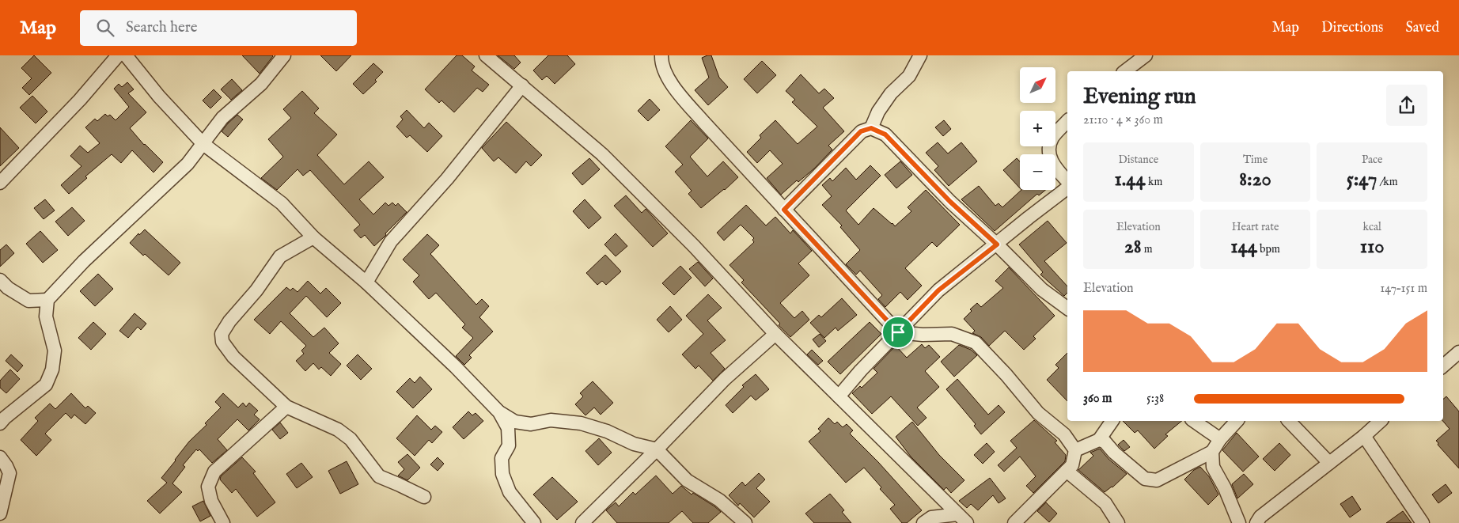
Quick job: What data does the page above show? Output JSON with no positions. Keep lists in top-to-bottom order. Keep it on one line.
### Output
{"north":"top right","page":{"header":"Map","search":"Search here","nav":["Map","Directions","Saved"],"map_buttons":["+","−"],"heading":["Evening run","21:10 · 4 × 360 m"],"stats":[["Distance","1.44 km"],["Time","8:20"],["Pace","5:47 /km"],["Elevation","28 m"],["Heart rate","144 bpm"],["kcal","110"]],"chart":["Elevation","147–151 m"],"list":[{"name":"360 m","note":"5:38"}]}}
